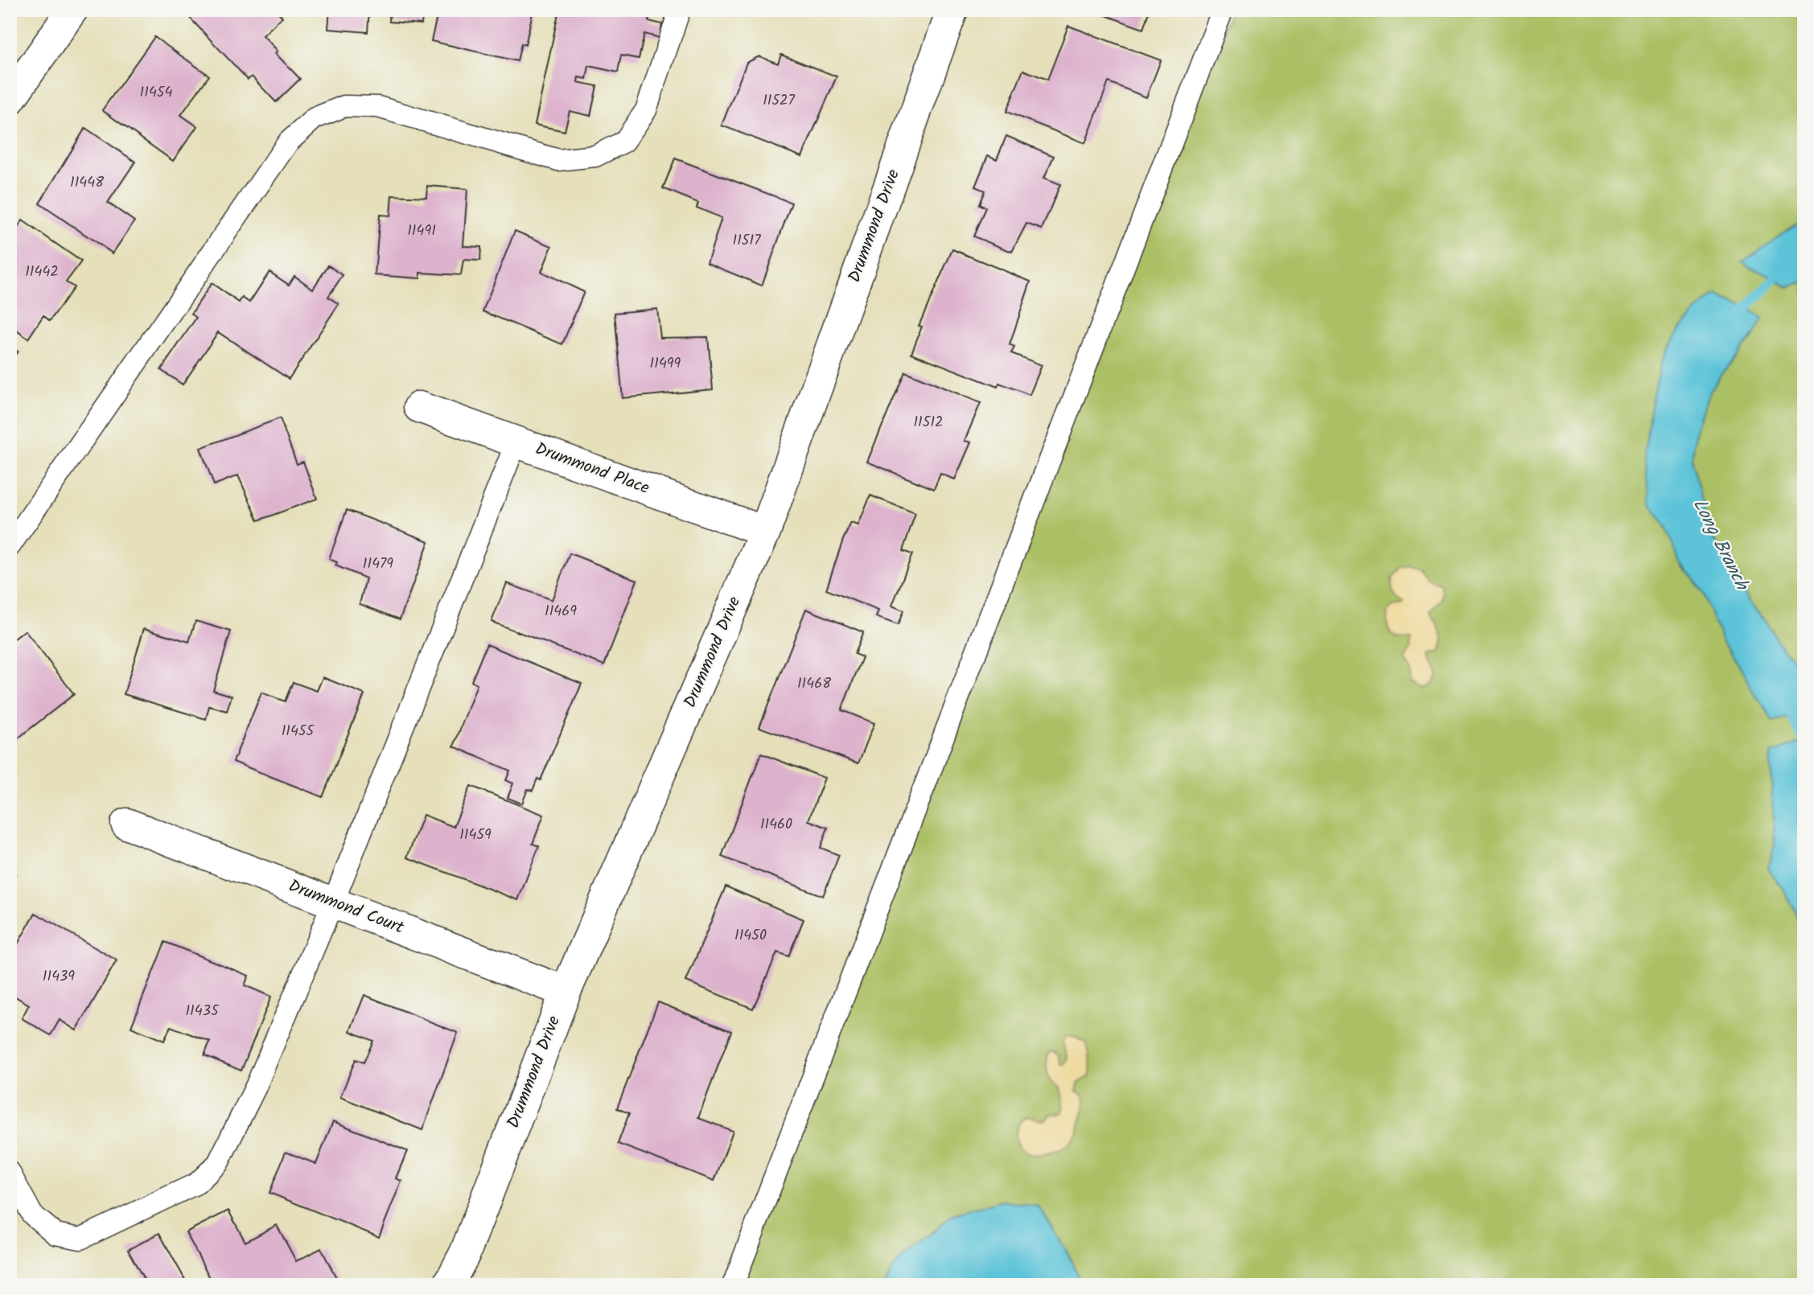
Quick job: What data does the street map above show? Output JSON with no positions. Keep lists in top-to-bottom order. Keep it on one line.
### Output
{"streets":{"street":["Drummond Drive","Drummond Place","Drummond Court"]},"crossings":[["Drummond Drive","Drummond Place"],["Drummond Drive","Drummond Court"]],"water":["Long Branch"],"house_numbers":["11454","11527","11448","11491","11517","11442","11499","11512","11479","11469","11468","11455","11460","11459","11450","11439","11435"]}
